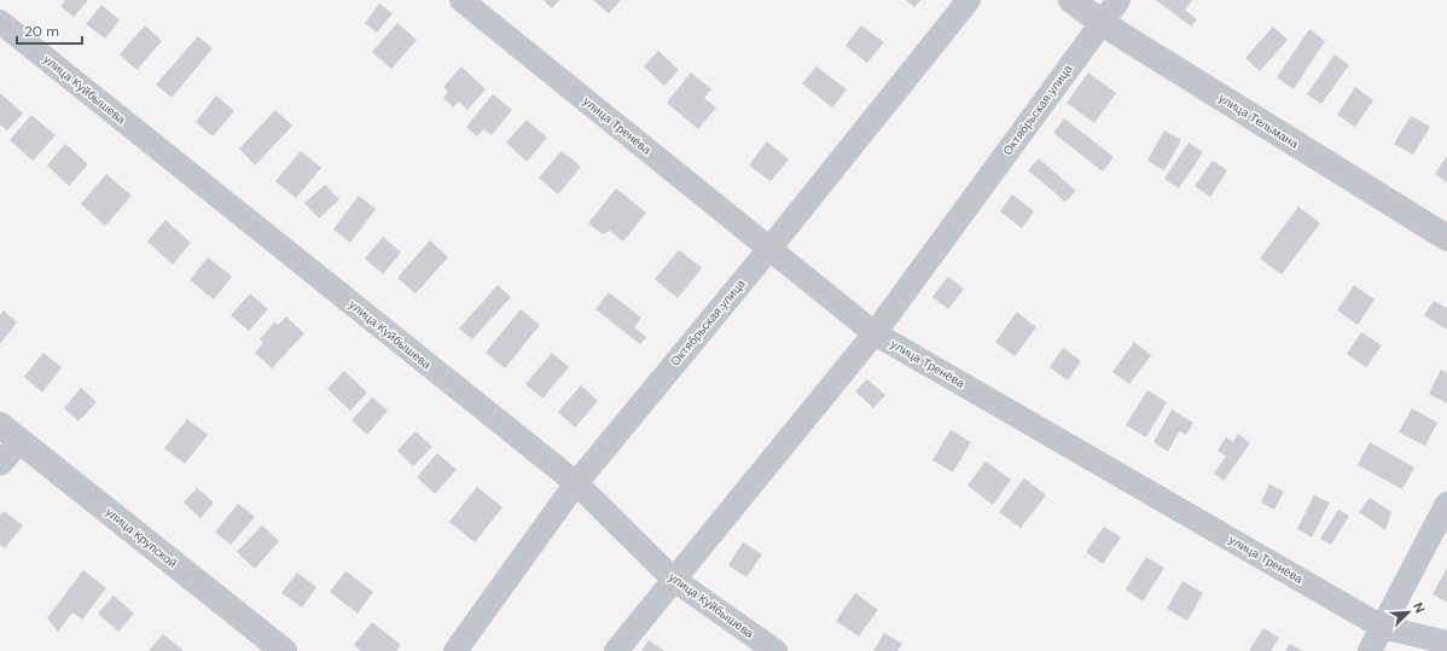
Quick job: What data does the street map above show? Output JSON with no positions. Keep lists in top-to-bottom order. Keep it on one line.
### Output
{"streets":{"street":["улица Куйбышева","Октябрьская улица","улица Тельмана","улица Тренёва","улица Крупской"]},"crossings":[["улица Куйбышева","Октябрьская улица"],["Октябрьская улица","улица Тельмана"],["Октябрьская улица","улица Тренёва"]],"scale_bar":"20 m","north":"top right"}
